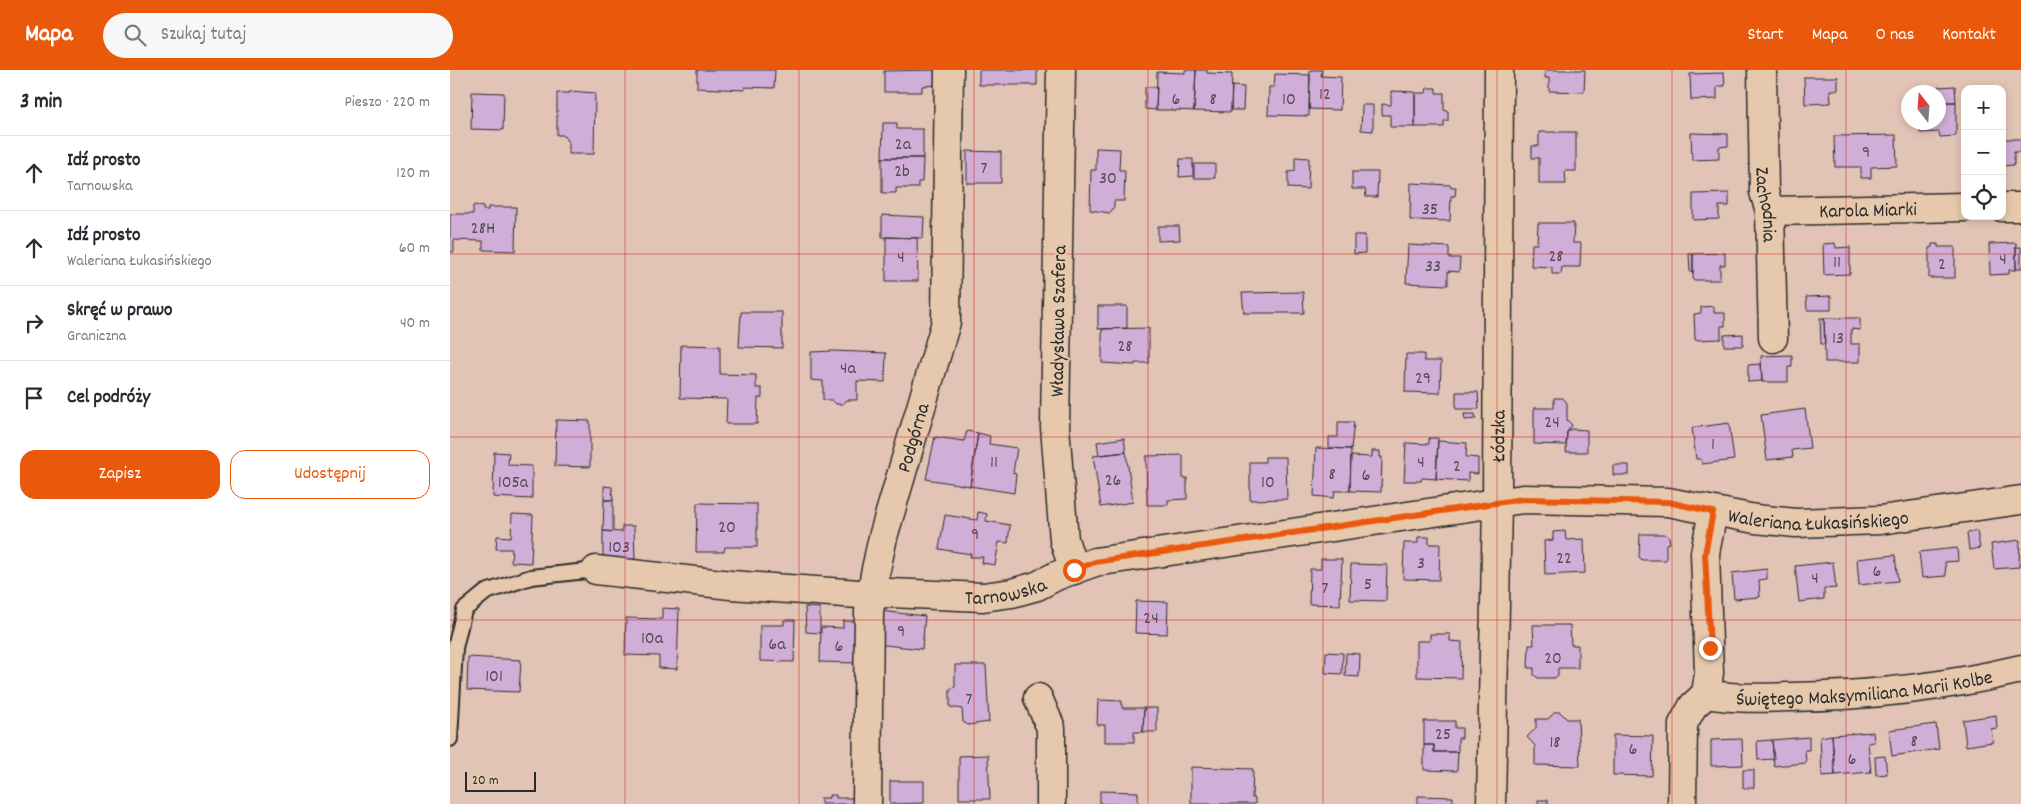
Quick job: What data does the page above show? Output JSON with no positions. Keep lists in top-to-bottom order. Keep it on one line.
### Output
{"streets":{"street":["Zachodnia","Karola Miarki","Władysława Szafera","Podgórna","Łódzka","Waleriana Łukasińskiego","Tarnowska","Świętego Maksymiliana Marii Kolbe"]},"crossings":[["Zachodnia","Karola Miarki"],["Władysława Szafera","Tarnowska"],["Podgórna","Tarnowska"],["Łódzka","Waleriana Łukasińskiego"],["Łódzka","Tarnowska"],["Waleriana Łukasińskiego","Tarnowska"]],"house_numbers":["12","6","8","10","2a","9","7","2b","30","35","28H","28","4","4","11","2","33","13","28","4a","29","24","1","11","4","2","8","6","26","105a","10","20","9","103","22","3","6","4","5","7","24","9","10a","6a","6","20","101","7","25","8","18","6","6"],"scale_bar":"20 m","north":"top","page":{"header":"Mapa","search":"Szukaj tutaj","nav":["Start","Mapa","O nas","Kontakt"],"heading":["3 min","Pieszo · 220 m"],"map_buttons":["+","−"],"list":[["Idź prosto","Tarnowska","120 m"],["Idź prosto","Waleriana Łukasińskiego","60 m"],["Skręć w prawo","Graniczna","40 m"],"Cel podróży"],"buttons":["Zapisz","Udostępnij"],"scale":"20 m"}}
